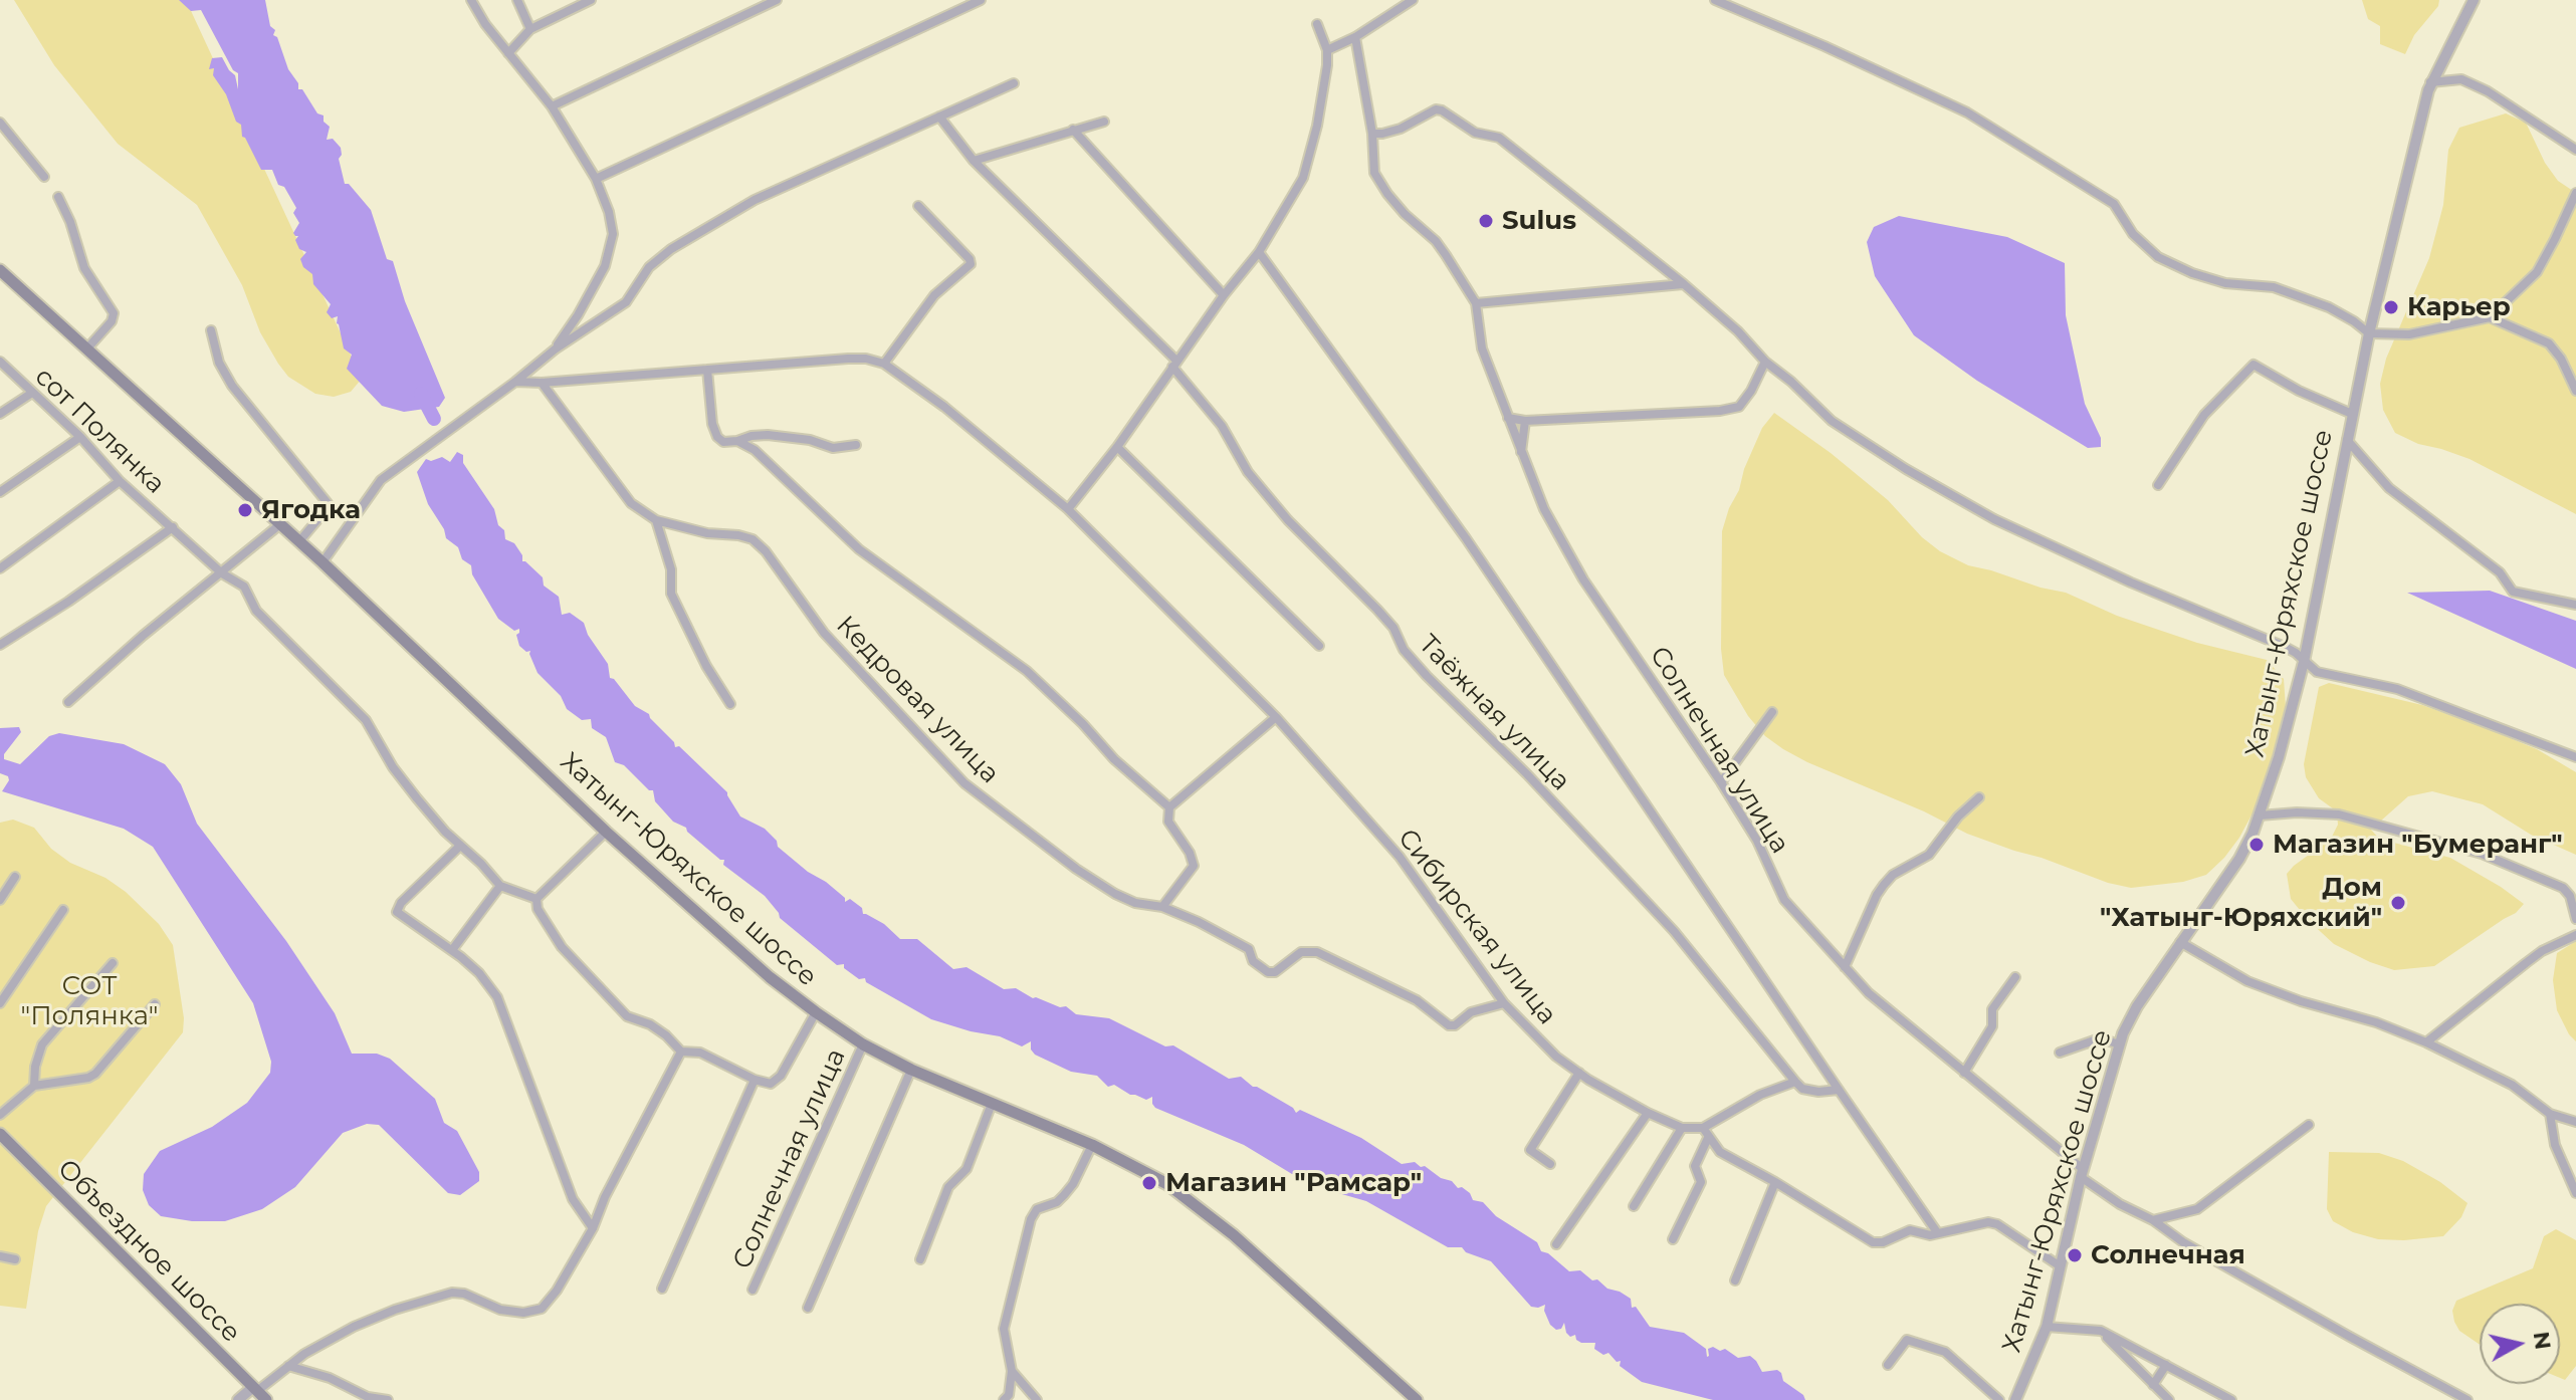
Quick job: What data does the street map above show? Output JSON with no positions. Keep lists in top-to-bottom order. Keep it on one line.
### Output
{"streets":{"main road":["Хатынг-Юряхское шоссе","Объездное шоссе"],"street":["сот Полянка","Кедровая улица","Таёжная улица","Солнечная улица","Сибирская улица"]},"crossings":[["Хатынг-Юряхское шоссе","Солнечная улица"],["Кедровая улица","Сибирская улица"]],"parks":["СОТ \"Полянка\""],"places":["Sulus","Карьер","Ягодка","Магазин \"Бумеранг\"","Дом \"Хатынг-Юряхский\"","Магазин \"Рамсар\"","Солнечная"],"north":"right"}
